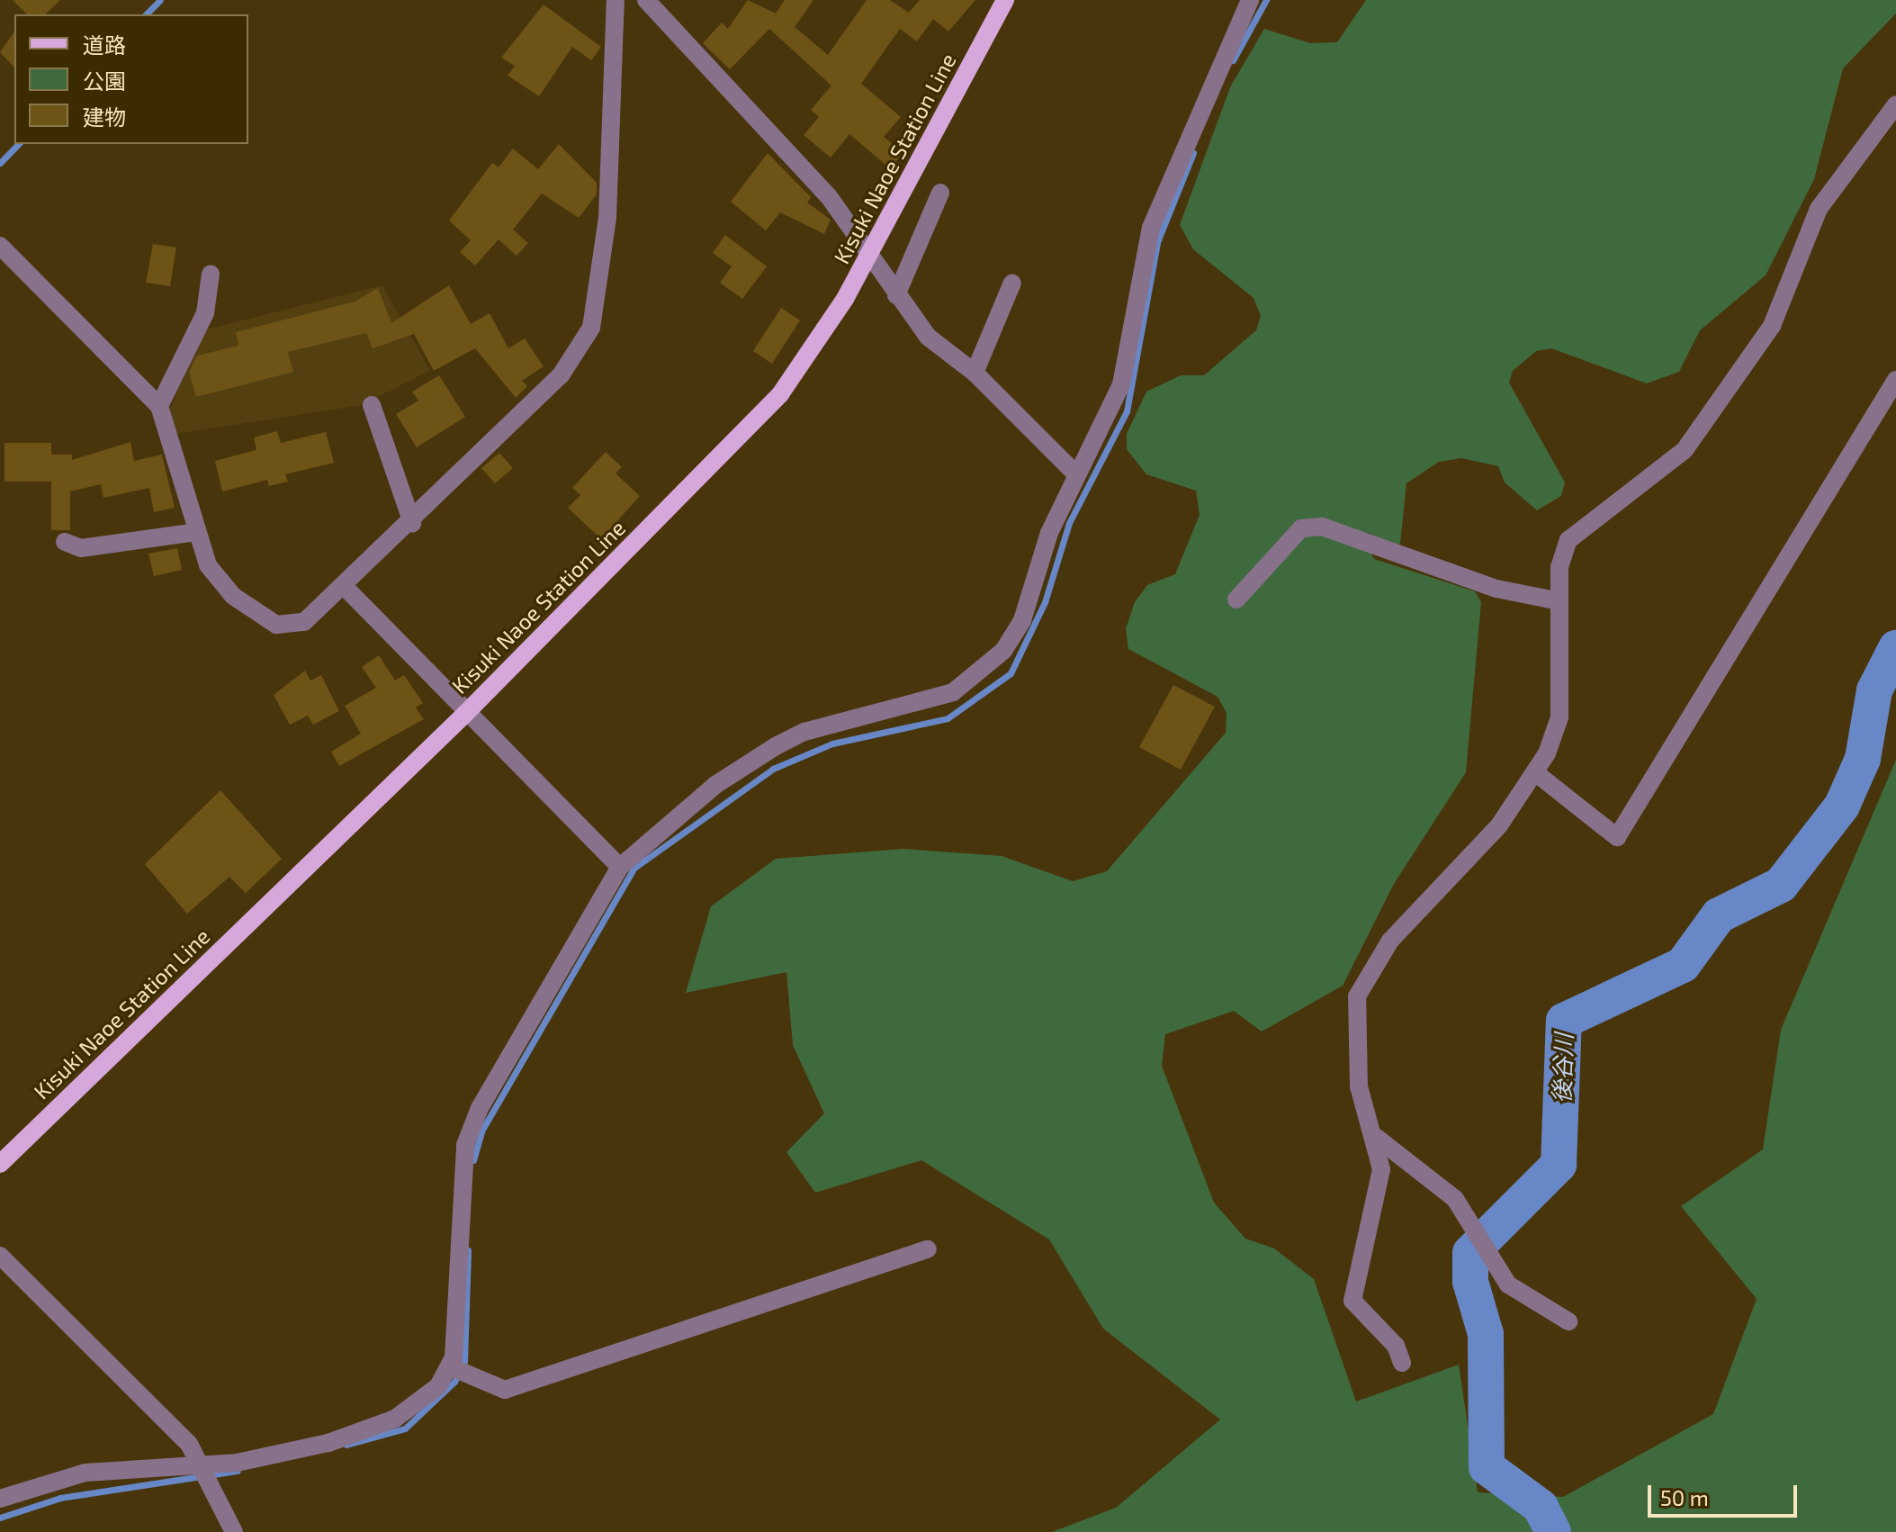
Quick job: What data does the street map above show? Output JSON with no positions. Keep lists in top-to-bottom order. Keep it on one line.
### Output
{"streets":{"main road":["Kisuki Naoe Station Line"]},"water":["後谷川"],"legend":["道路","公園","建物"],"scale_bar":"50 m"}
